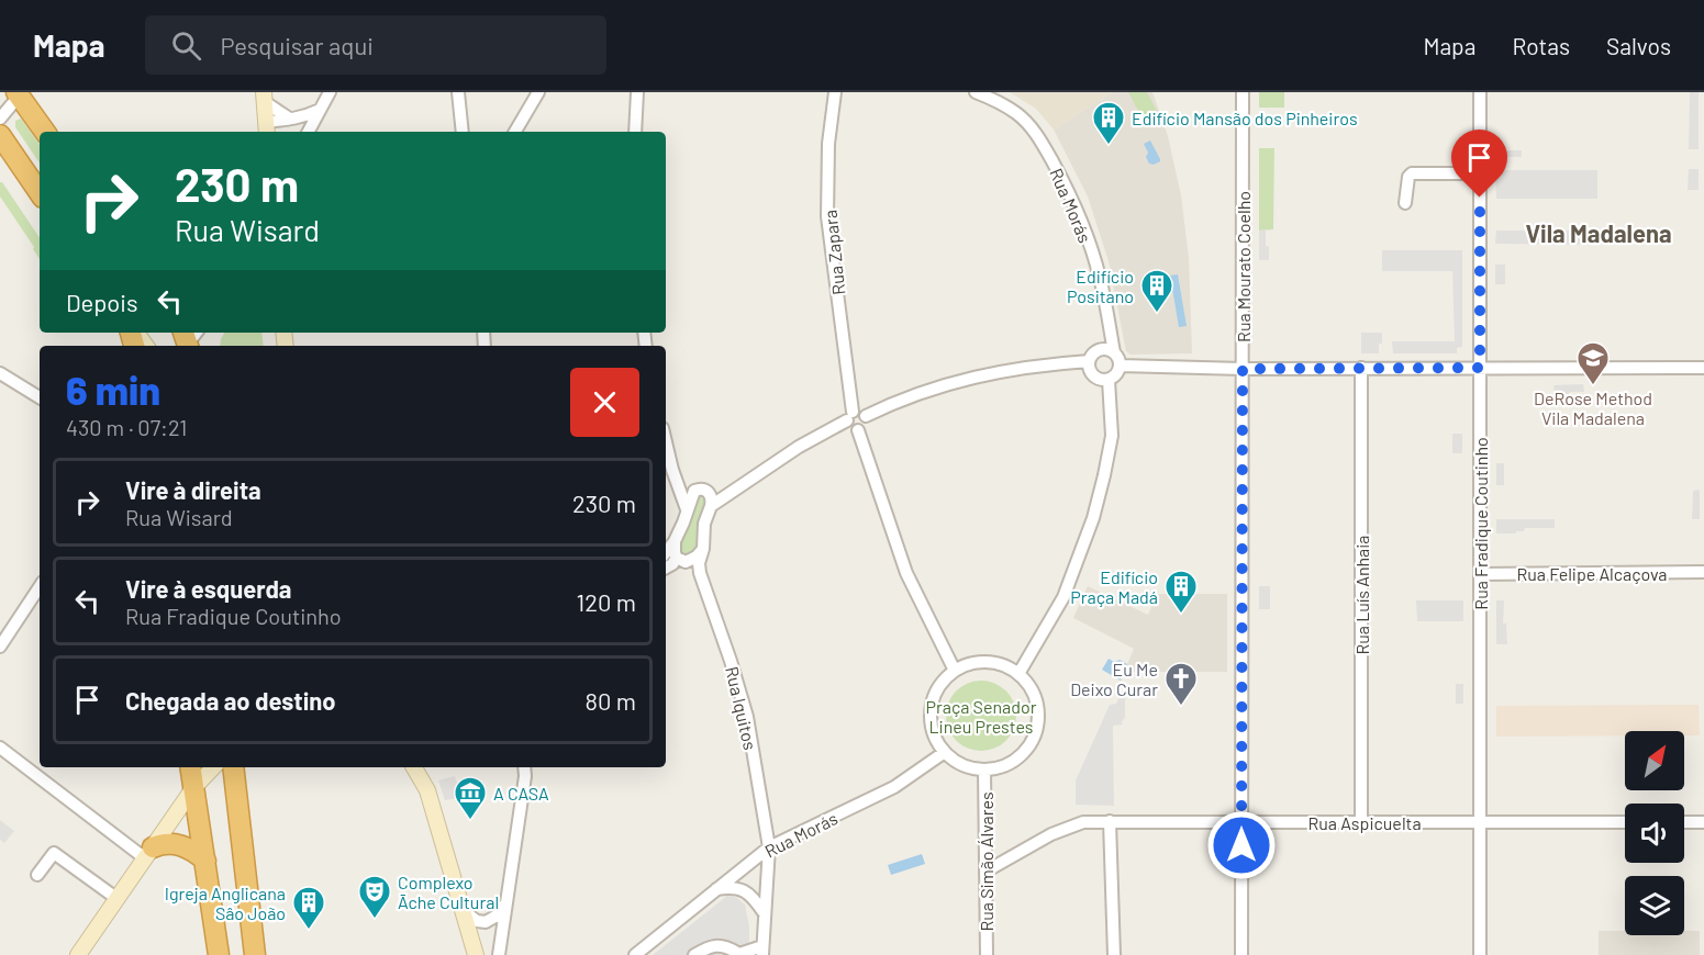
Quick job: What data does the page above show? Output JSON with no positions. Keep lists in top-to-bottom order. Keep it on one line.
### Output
{"streets":{"street":["Rua Morás","Rua Zapara","Rua Mourato Coelho","Rua Fradique Coutinho","Rua Felipe Alcaçova","Rua Luís Anhaia","Rua Iquitos","Rua Aspicuelta","Rua Simão Álvares"]},"crossings":[["Rua Morás","Rua Iquitos"],["Rua Morás","Rua Simão Álvares"],["Rua Mourato Coelho","Rua Aspicuelta"],["Rua Fradique Coutinho","Rua Felipe Alcaçova"],["Rua Fradique Coutinho","Rua Aspicuelta"],["Rua Luís Anhaia","Rua Aspicuelta"],["Rua Aspicuelta","Rua Simão Álvares"]],"districts":["Vila Madalena"],"parks":["Praça Senador Lineu Prestes"],"places":{"building":["Edifício Mansão dos Pinheiros","Edifício Positano","Edifício Praça Madá","Igreja Anglicana Sâo João"],"school or university":["DeRose Method Vila Madalena"],"church":["Eu Me Deixo Curar"],"museum":["A CASA"],"theatre":["Complexo Āche Cultural"]},"north":"top right","page":{"header":"Mapa","search":"Pesquisar aqui","nav":["Mapa","Rotas","Salvos"],"turn":["230 m","Rua Wisard"],"then":"Depois","heading":["6 min","430 m · 07:21"],"list":[{"name":"Vire à direita","note":"Rua Wisard","value":"230 m"},{"name":"Vire à esquerda","note":"Rua Fradique Coutinho","value":"120 m"},{"name":"Chegada ao destino","value":"80 m"}]}}
